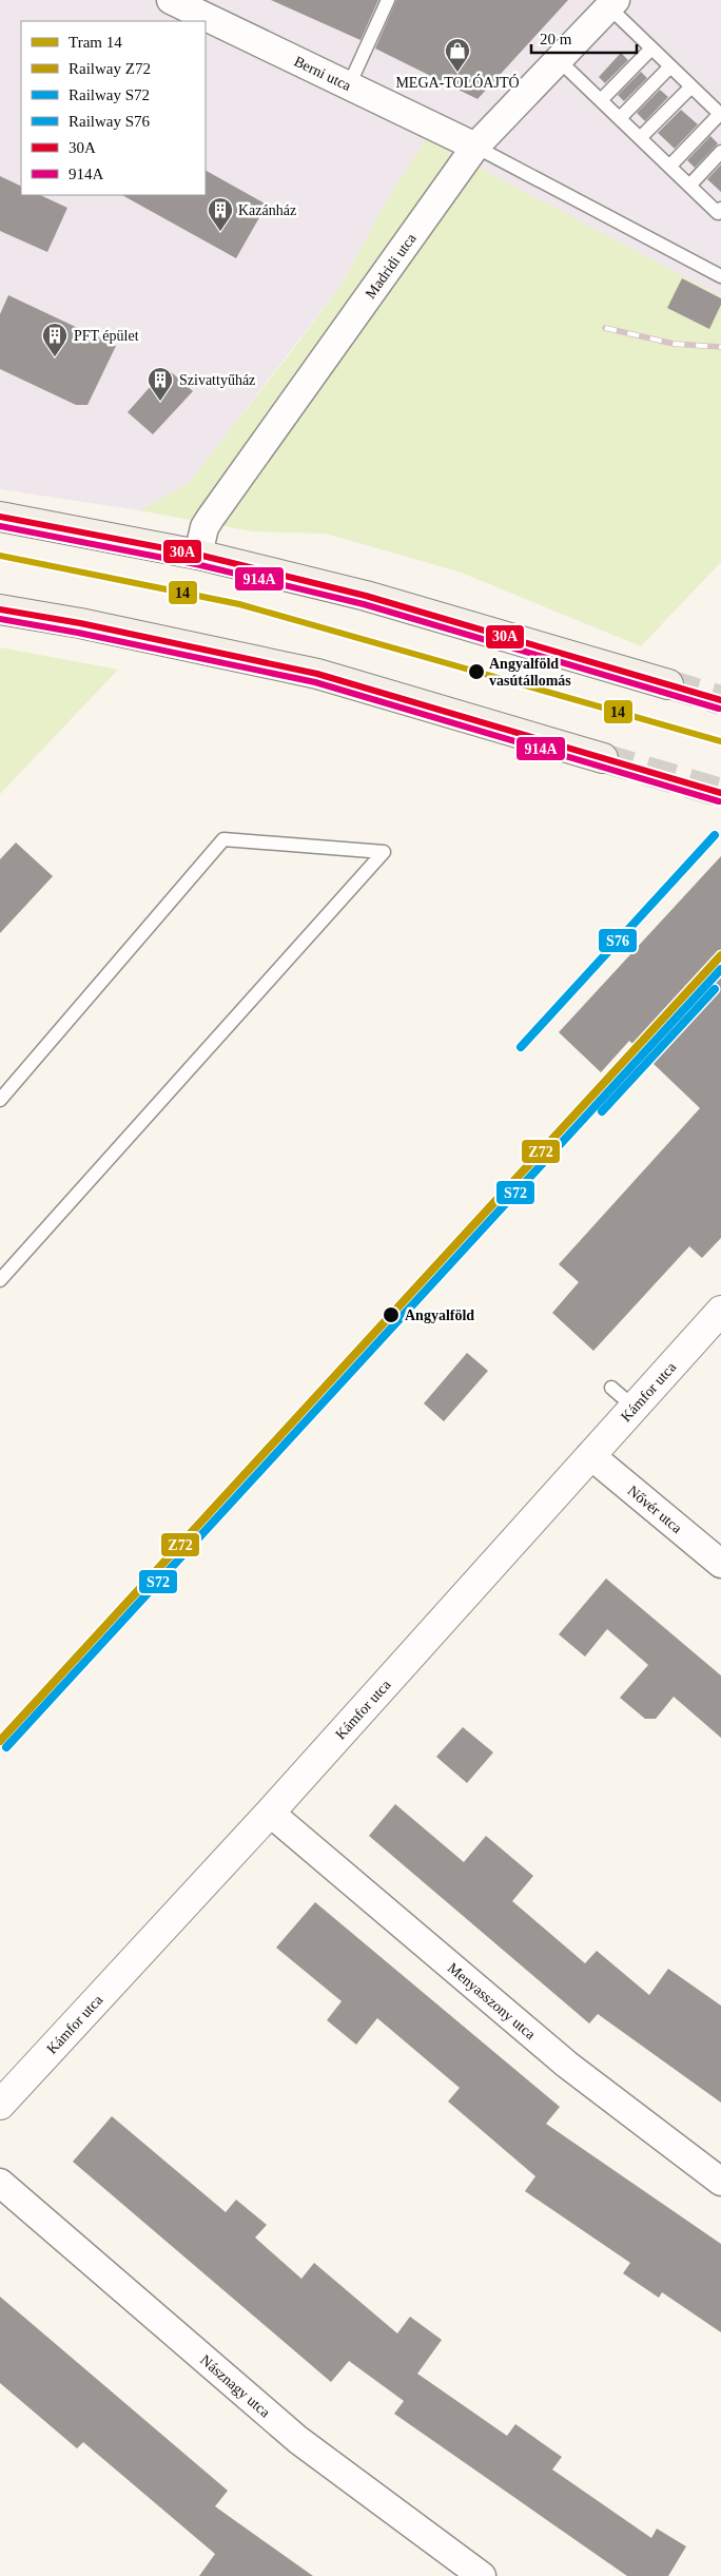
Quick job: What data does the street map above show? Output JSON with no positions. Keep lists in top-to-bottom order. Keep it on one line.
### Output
{"streets":{"street":["Berni utca","Madridi utca","Kámfor utca","Nővér utca","Menyasszony utca","Násznagy utca"]},"crossings":[["Berni utca","Madridi utca"],["Kámfor utca","Nővér utca"],["Kámfor utca","Menyasszony utca"]],"places":{"shop":["MEGA-TOLÓAJTÓ"],"building":["Kazánház","PFT épület","Szivattyűház"],"other":["Angyalföld vasútállomás","Angyalföld"]},"lines":["transit line 30A","transit line 914A","tram line 14","rail line S76","rail line Z72","rail line S72"],"legend":["Tram 14","Railway Z72","Railway S72","Railway S76","30A","914A"],"scale_bar":"20 m"}
